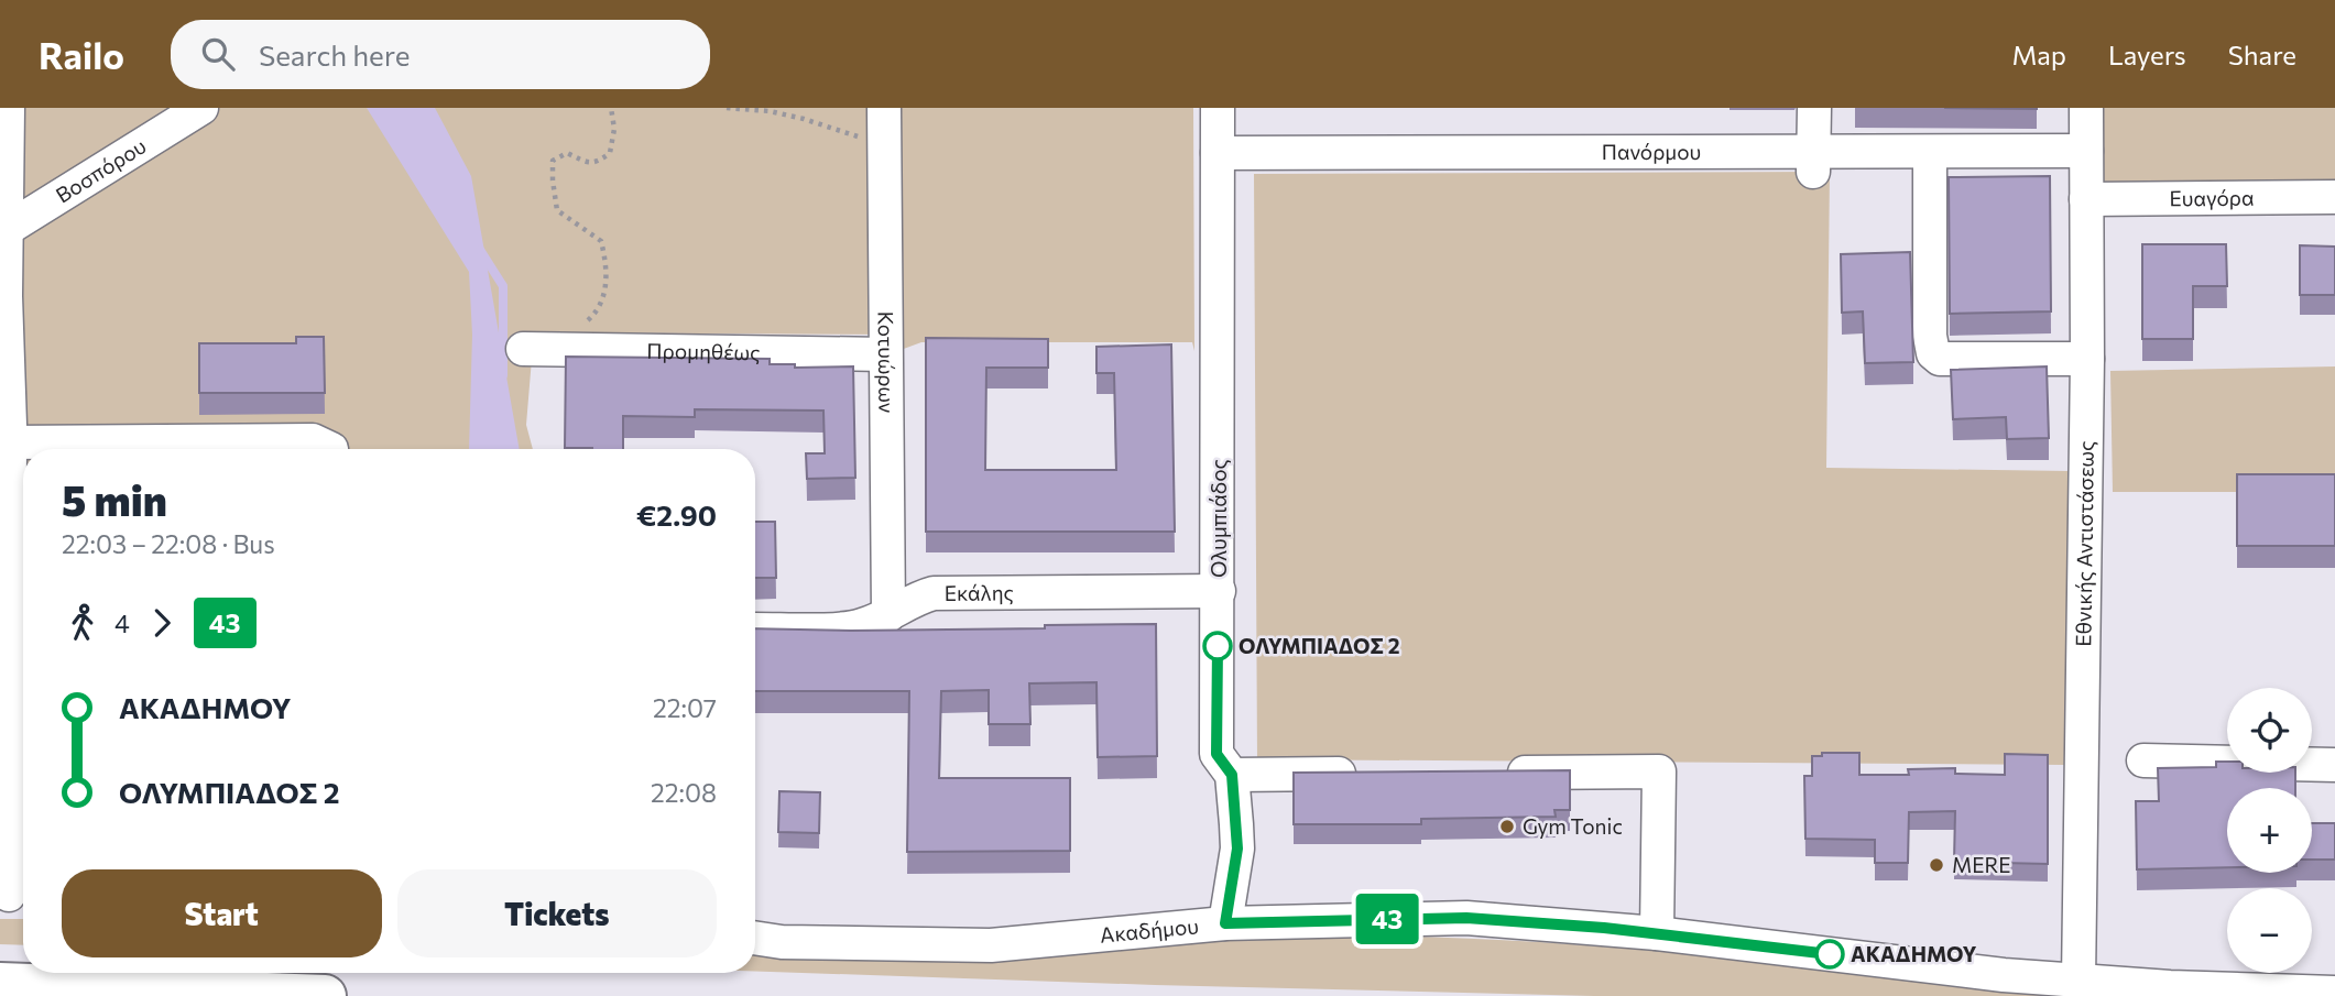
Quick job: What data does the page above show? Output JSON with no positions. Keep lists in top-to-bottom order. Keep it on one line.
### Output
{"streets":{"street":["Πανόρμου","Βοσπόρου","Ευαγόρα","Προμηθέως","Κοτυώρων","Ολυμπιάδος","Εθνικής Αντιστάσεως","Εκάλης","Ακαδήμου"]},"crossings":[["Πανόρμου","Ολυμπιάδος"],["Πανόρμου","Εθνικής Αντιστάσεως"],["Ευαγόρα","Εθνικής Αντιστάσεως"],["Προμηθέως","Κοτυώρων"],["Κοτυώρων","Εκάλης"],["Ολυμπιάδος","Εκάλης"],["Ολυμπιάδος","Ακαδήμου"],["Εθνικής Αντιστάσεως","Ακαδήμου"]],"places":["ΟΛΥΜΠΙΑΔΟΣ 2","Gym Tonic","MERE","ΑΚΑΔΗΜΟΥ"],"lines":["bus line 43"],"page":{"header":"Railo","search":"Search here","nav":["Map","Layers","Share"],"on_map":"43","heading":["5 min","22:03 – 22:08 · Bus","€2.90"],"legs":["4","43"],"list":[{"name":"ΑΚΑΔΗΜΟΥ","value":"22:07"},{"name":"ΟΛΥΜΠΙΑΔΟΣ 2","value":"22:08"}],"map_buttons":["+","−"],"buttons":["Start","Tickets"]}}
